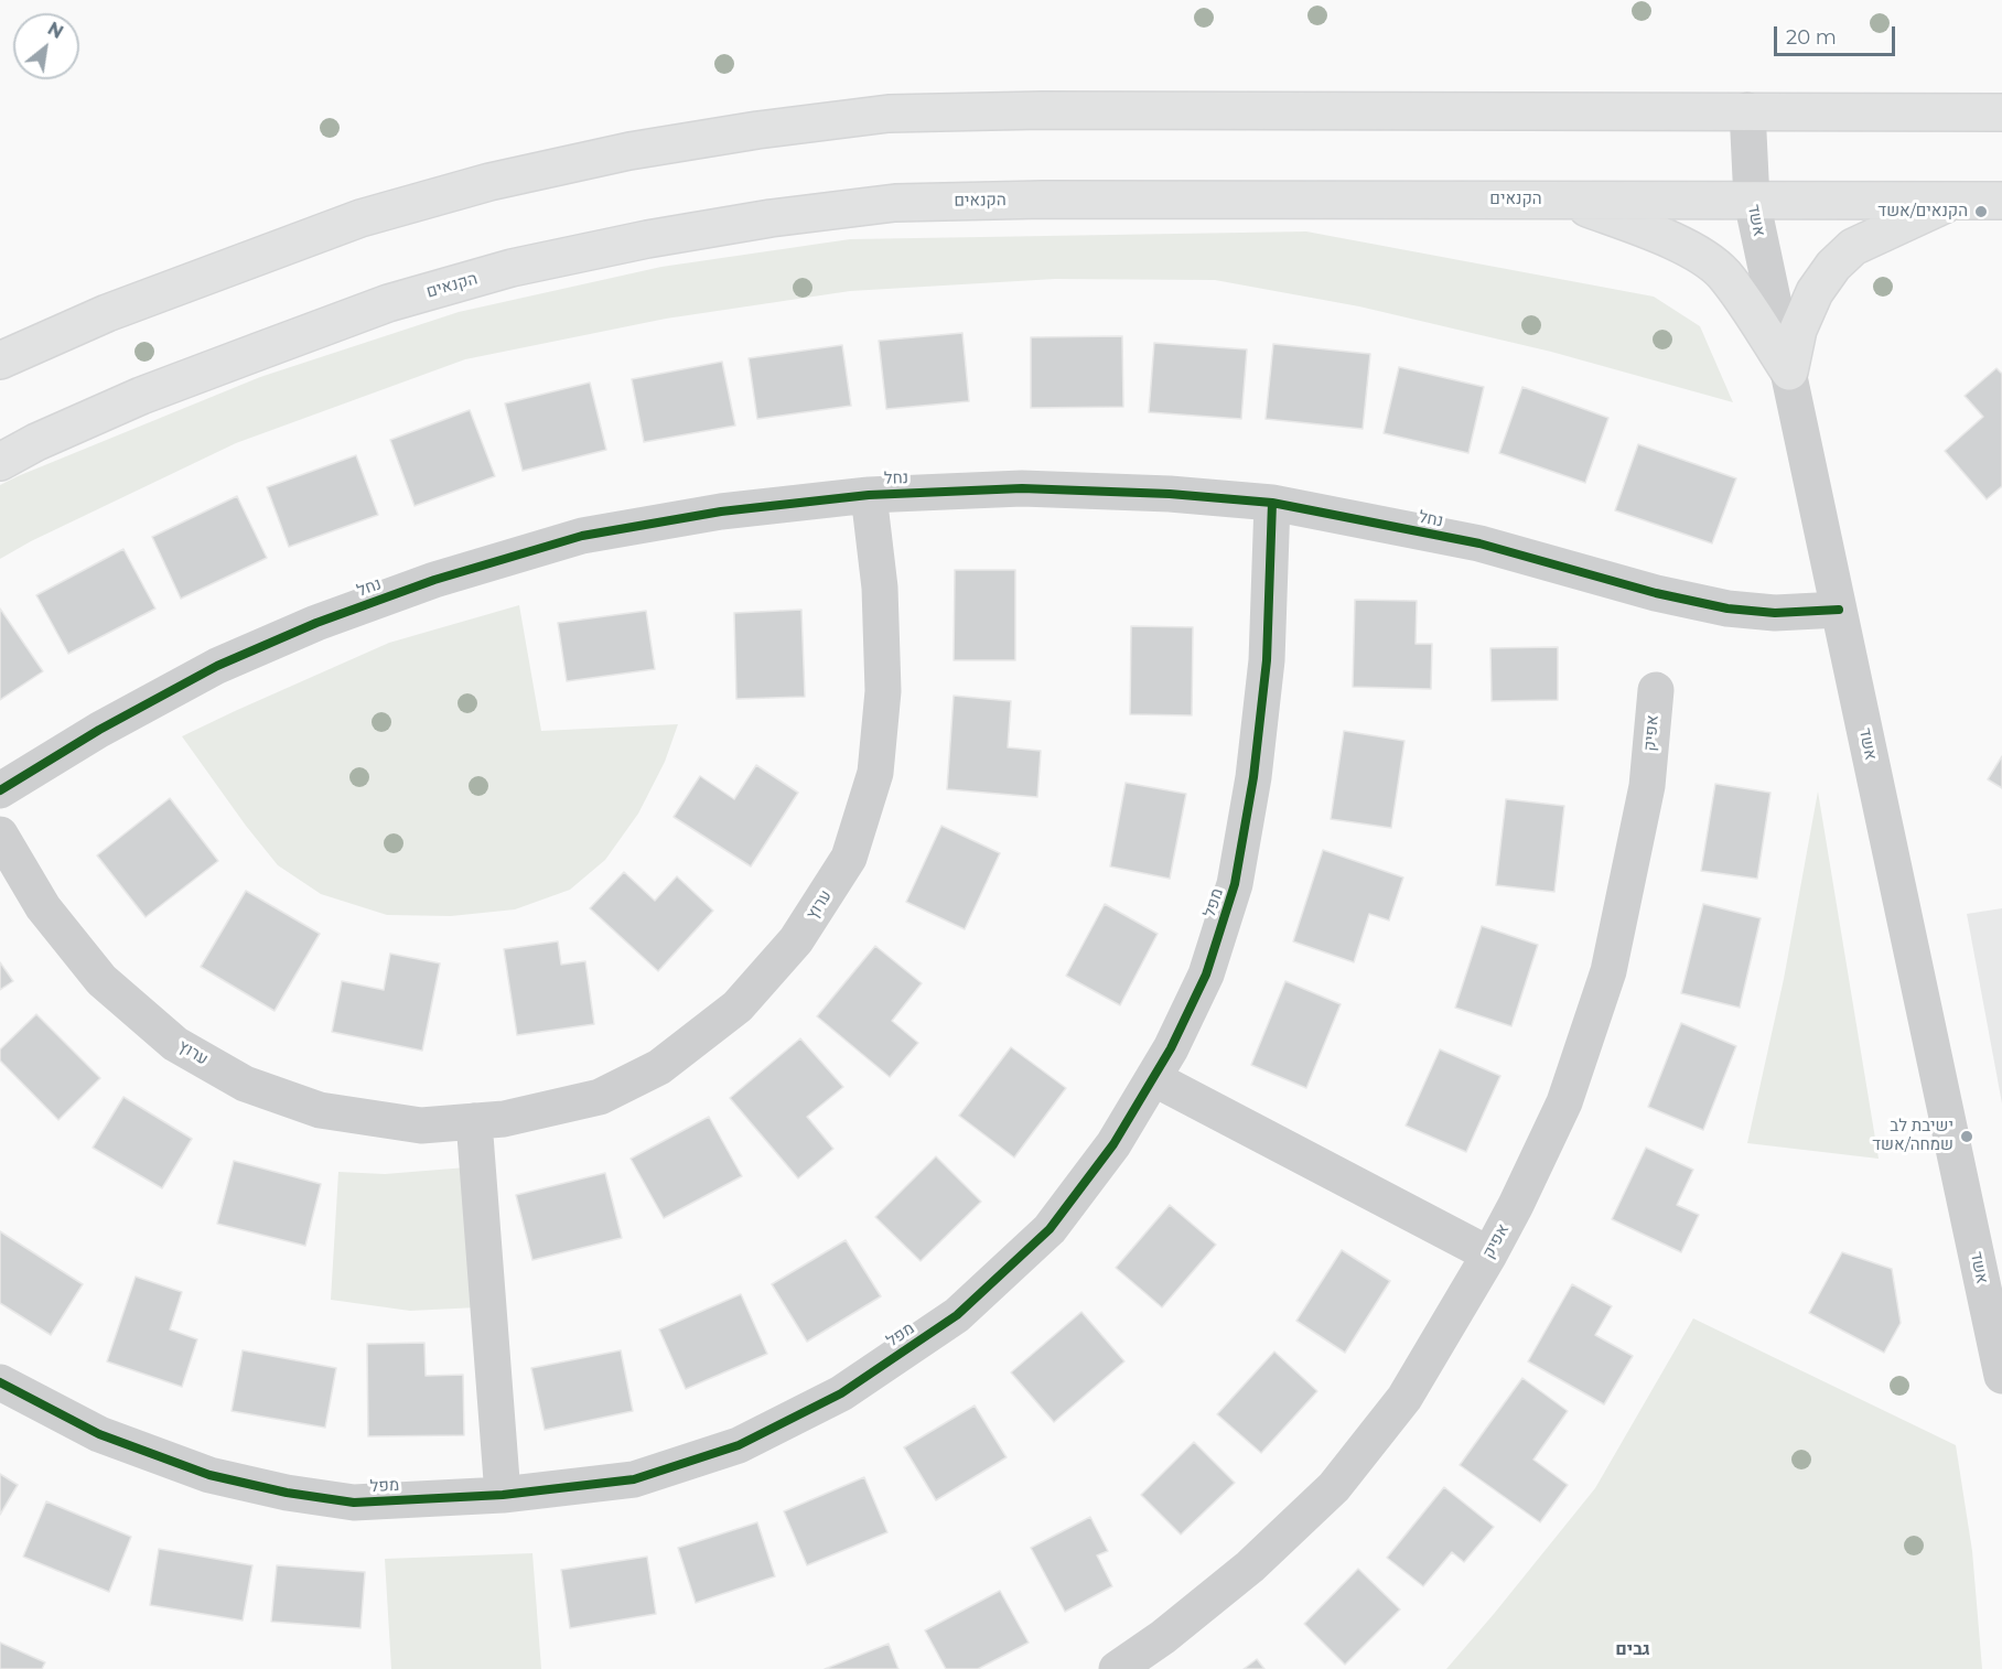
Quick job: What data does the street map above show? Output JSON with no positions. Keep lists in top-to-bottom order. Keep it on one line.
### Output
{"streets":{"main road":["הקנאים"],"street":["אשד","נחל","אפיק","מפל","ערוץ"]},"crossings":[["הקנאים","אשד"],["אשד","נחל"],["נחל","מפל"],["נחל","ערוץ"]],"districts":["גבים"],"places":["הקנאים/אשד","ישיבת לב שמחה/אשד"],"scale_bar":"20 m","north":"top right"}
